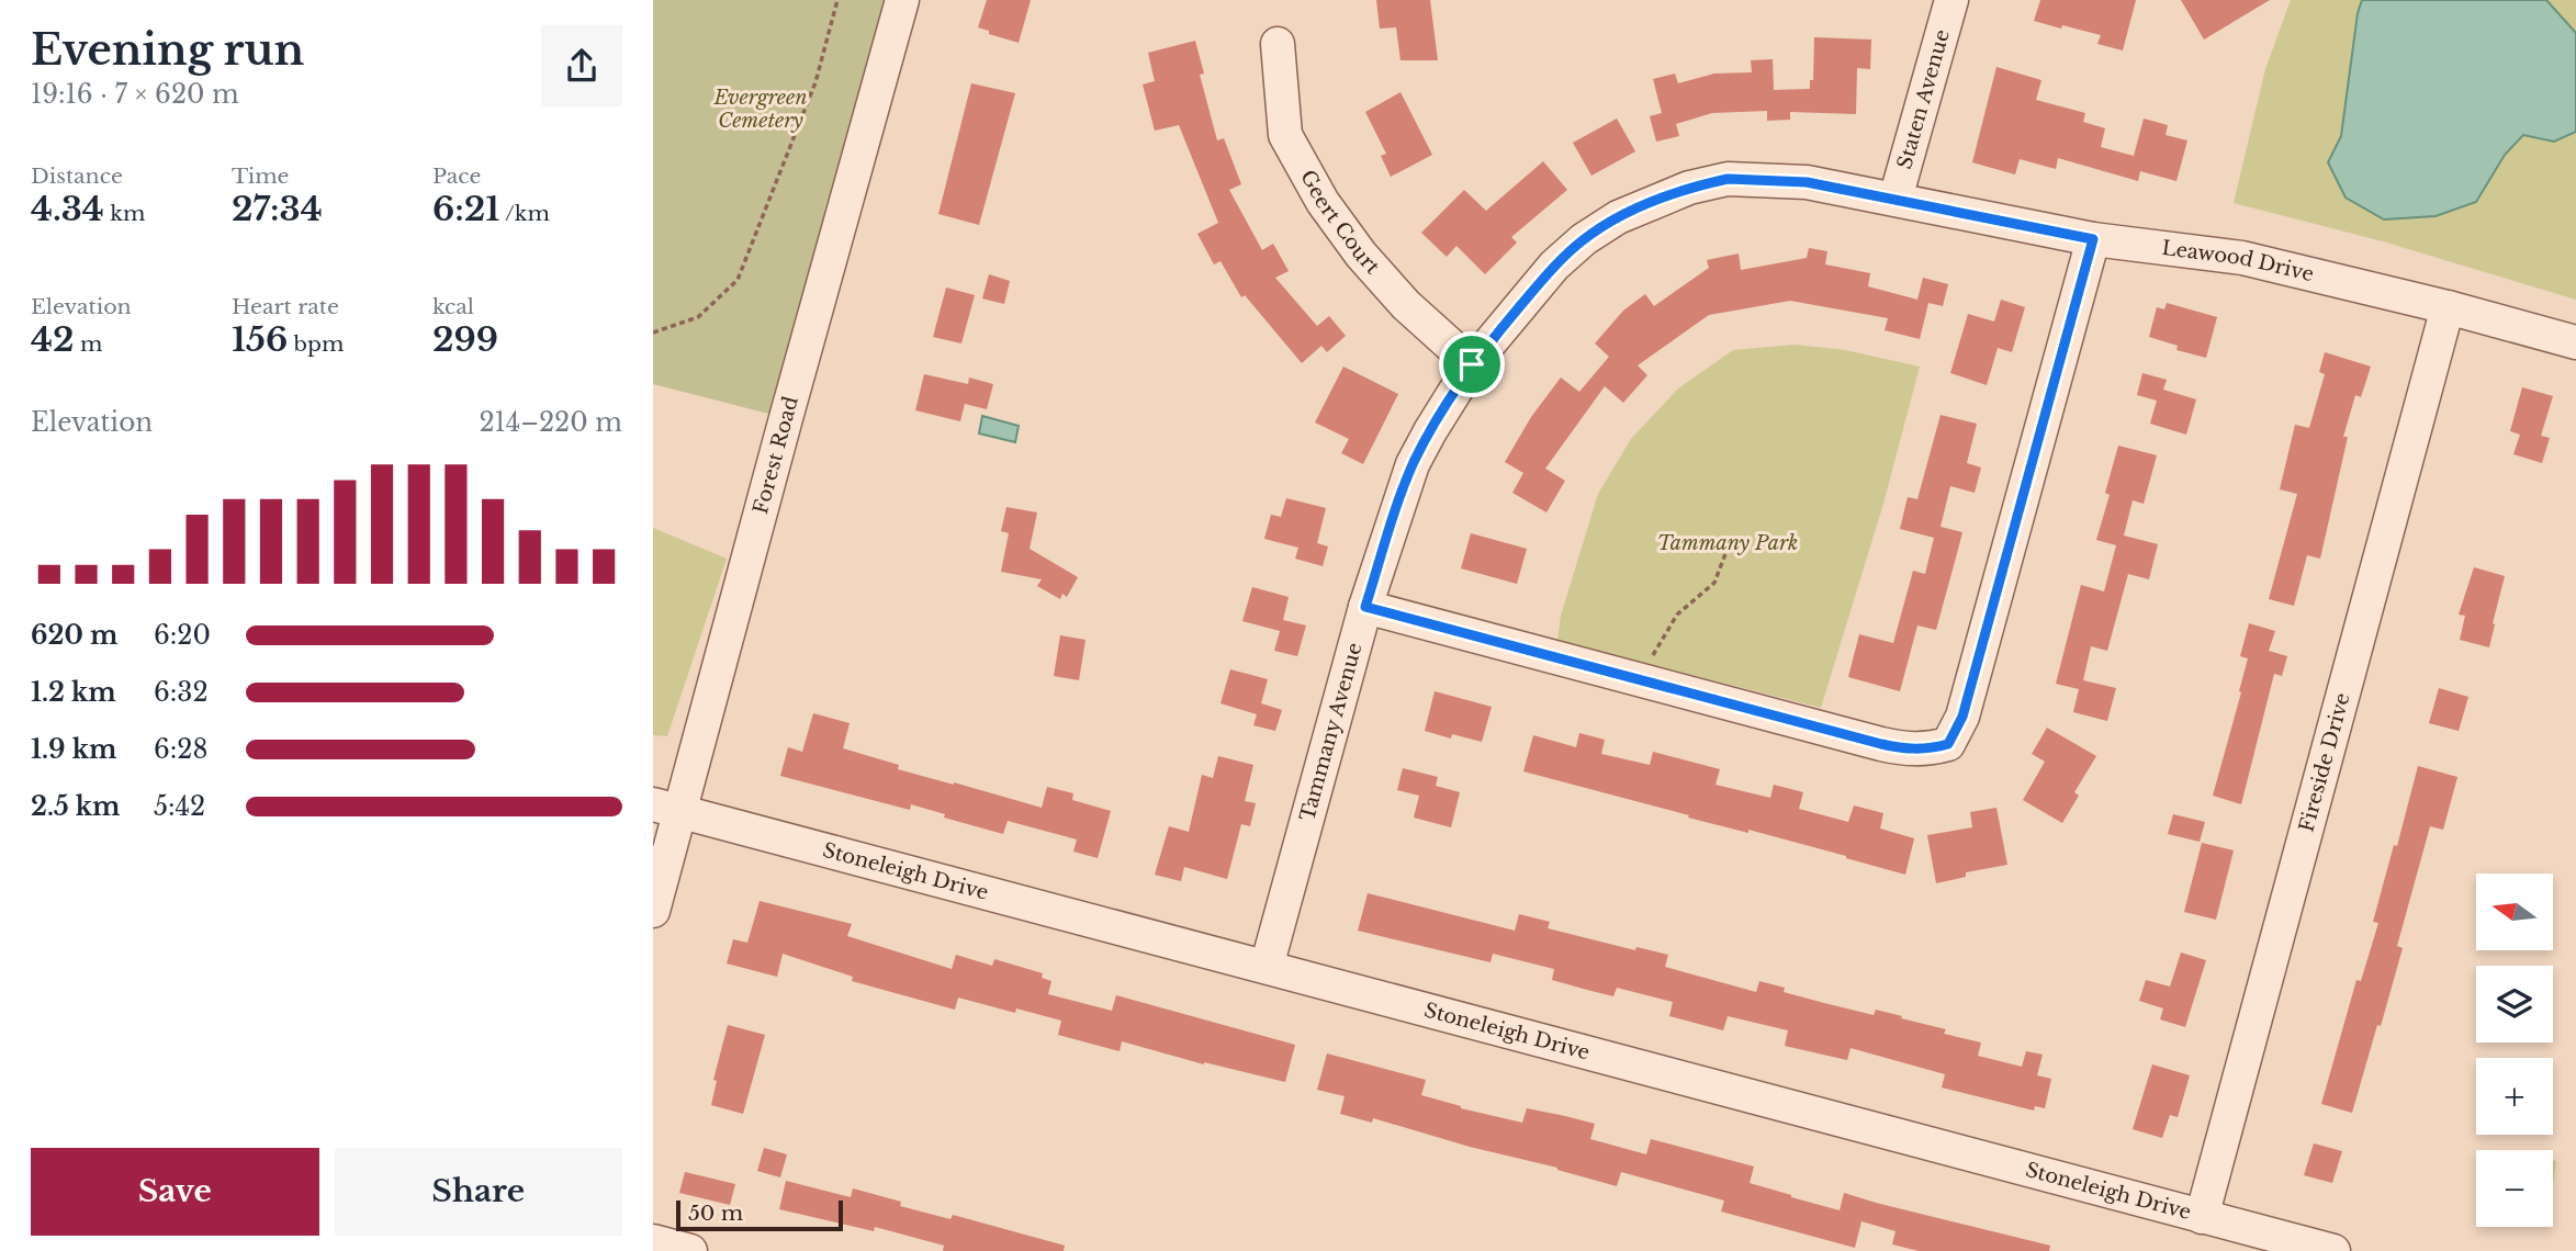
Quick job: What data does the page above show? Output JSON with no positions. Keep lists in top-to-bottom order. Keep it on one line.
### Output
{"streets":{"street":["Staten Avenue","Geert Court","Leawood Drive","Forest Road","Tammany Avenue","Fireside Drive","Stoneleigh Drive"]},"crossings":[["Staten Avenue","Leawood Drive"],["Staten Avenue","Tammany Avenue"],["Geert Court","Tammany Avenue"],["Leawood Drive","Tammany Avenue"],["Leawood Drive","Fireside Drive"],["Forest Road","Stoneleigh Drive"],["Tammany Avenue","Stoneleigh Drive"],["Fireside Drive","Stoneleigh Drive"]],"parks":["Evergreen Cemetery","Tammany Park"],"scale_bar":"50 m","north":"left","page":{"heading":["Evening run","19:16 · 7 × 620 m"],"stats":[["Distance","4.34 km"],["Time","27:34"],["Pace","6:21 /km"],["Elevation","42 m"],["Heart rate","156 bpm"],["kcal","299"]],"chart":["Elevation","214–220 m"],"list":[{"name":"620 m","note":"6:20"},{"name":"1.2 km","note":"6:32"},{"name":"1.9 km","note":"6:28"},{"name":"2.5 km","note":"5:42"}],"map_buttons":["+","−"],"buttons":["Save","Share"],"scale":"50 m"}}
